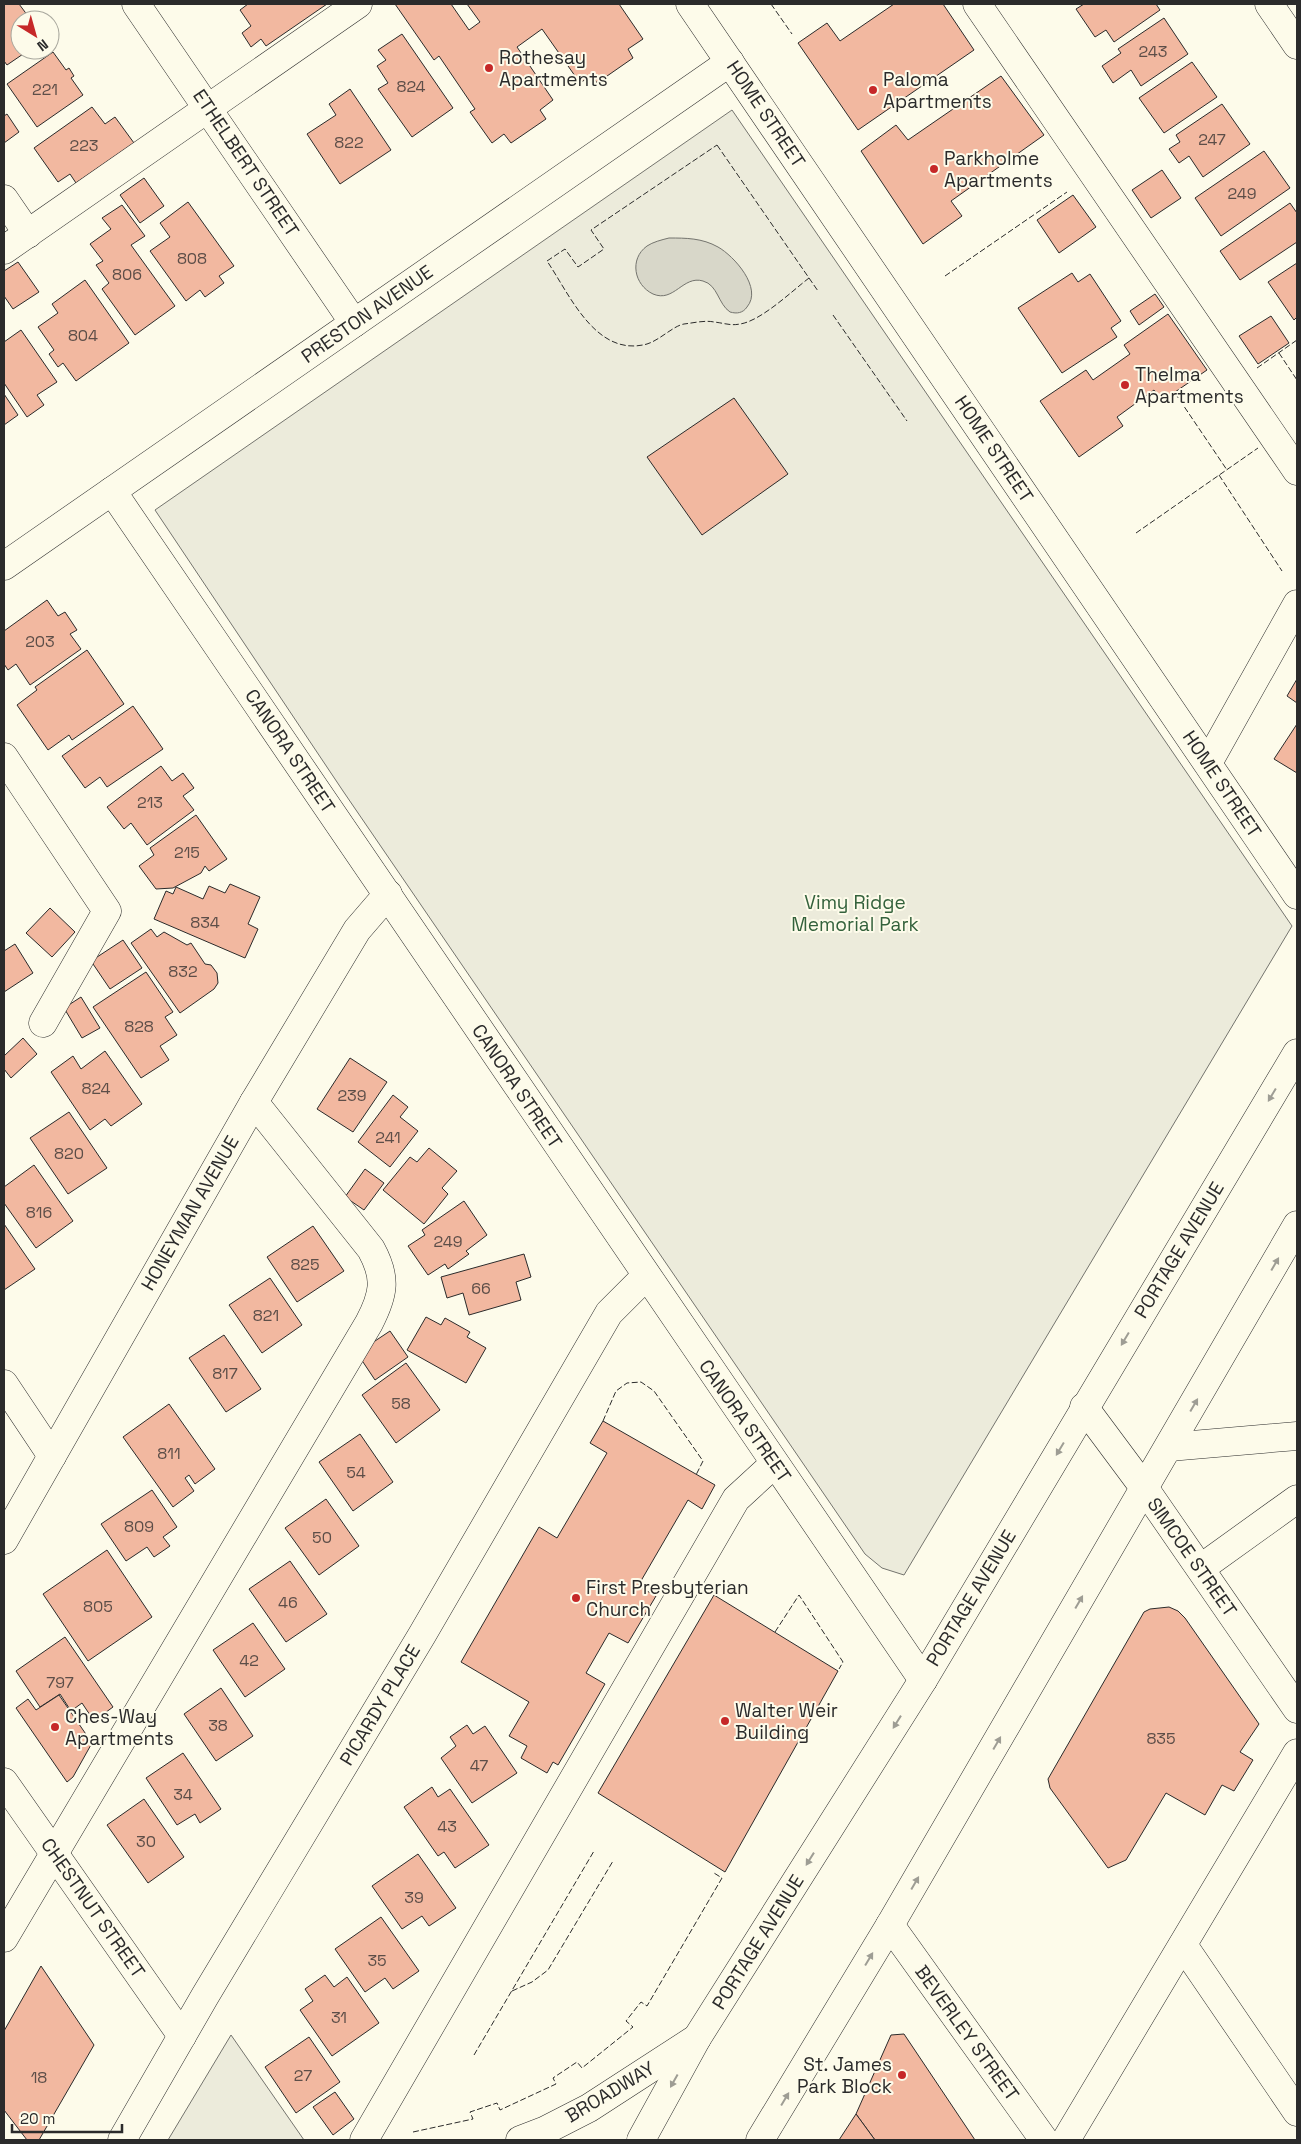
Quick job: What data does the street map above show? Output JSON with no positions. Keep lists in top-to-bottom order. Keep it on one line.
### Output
{"streets":{"main road":["HOME STREET","ETHELBERT STREET","PRESTON AVENUE","CANORA STREET","HONEYMAN AVENUE","PORTAGE AVENUE","SIMCOE STREET","PICARDY PLACE","CHESTNUT STREET","BEVERLEY STREET","BROADWAY"]},"crossings":[["HOME STREET","PRESTON AVENUE"],["ETHELBERT STREET","PRESTON AVENUE"],["PRESTON AVENUE","CANORA STREET"],["CANORA STREET","HONEYMAN AVENUE"],["CANORA STREET","PORTAGE AVENUE"],["CANORA STREET","PICARDY PLACE"],["PORTAGE AVENUE","SIMCOE STREET"],["PORTAGE AVENUE","BROADWAY"],["PICARDY PLACE","CHESTNUT STREET"]],"parks":["Vimy Ridge Memorial Park"],"places":["Rothesay Apartments","Paloma Apartments","Parkholme Apartments","Thelma Apartments","First Presbyterian Church","Walter Weir Building","Ches-Way Apartments","St. James Park Block"],"house_numbers":["243","824","221","247","822","223","249","808","806","804","203","213","215","834","832","828","824","239","241","820","816","249","825","66","821","817","58","811","54","809","50","46","805","42","797","38","835","47","34","43","30","39","35","31","27","18"],"scale_bar":"20 m","north":"bottom right"}
